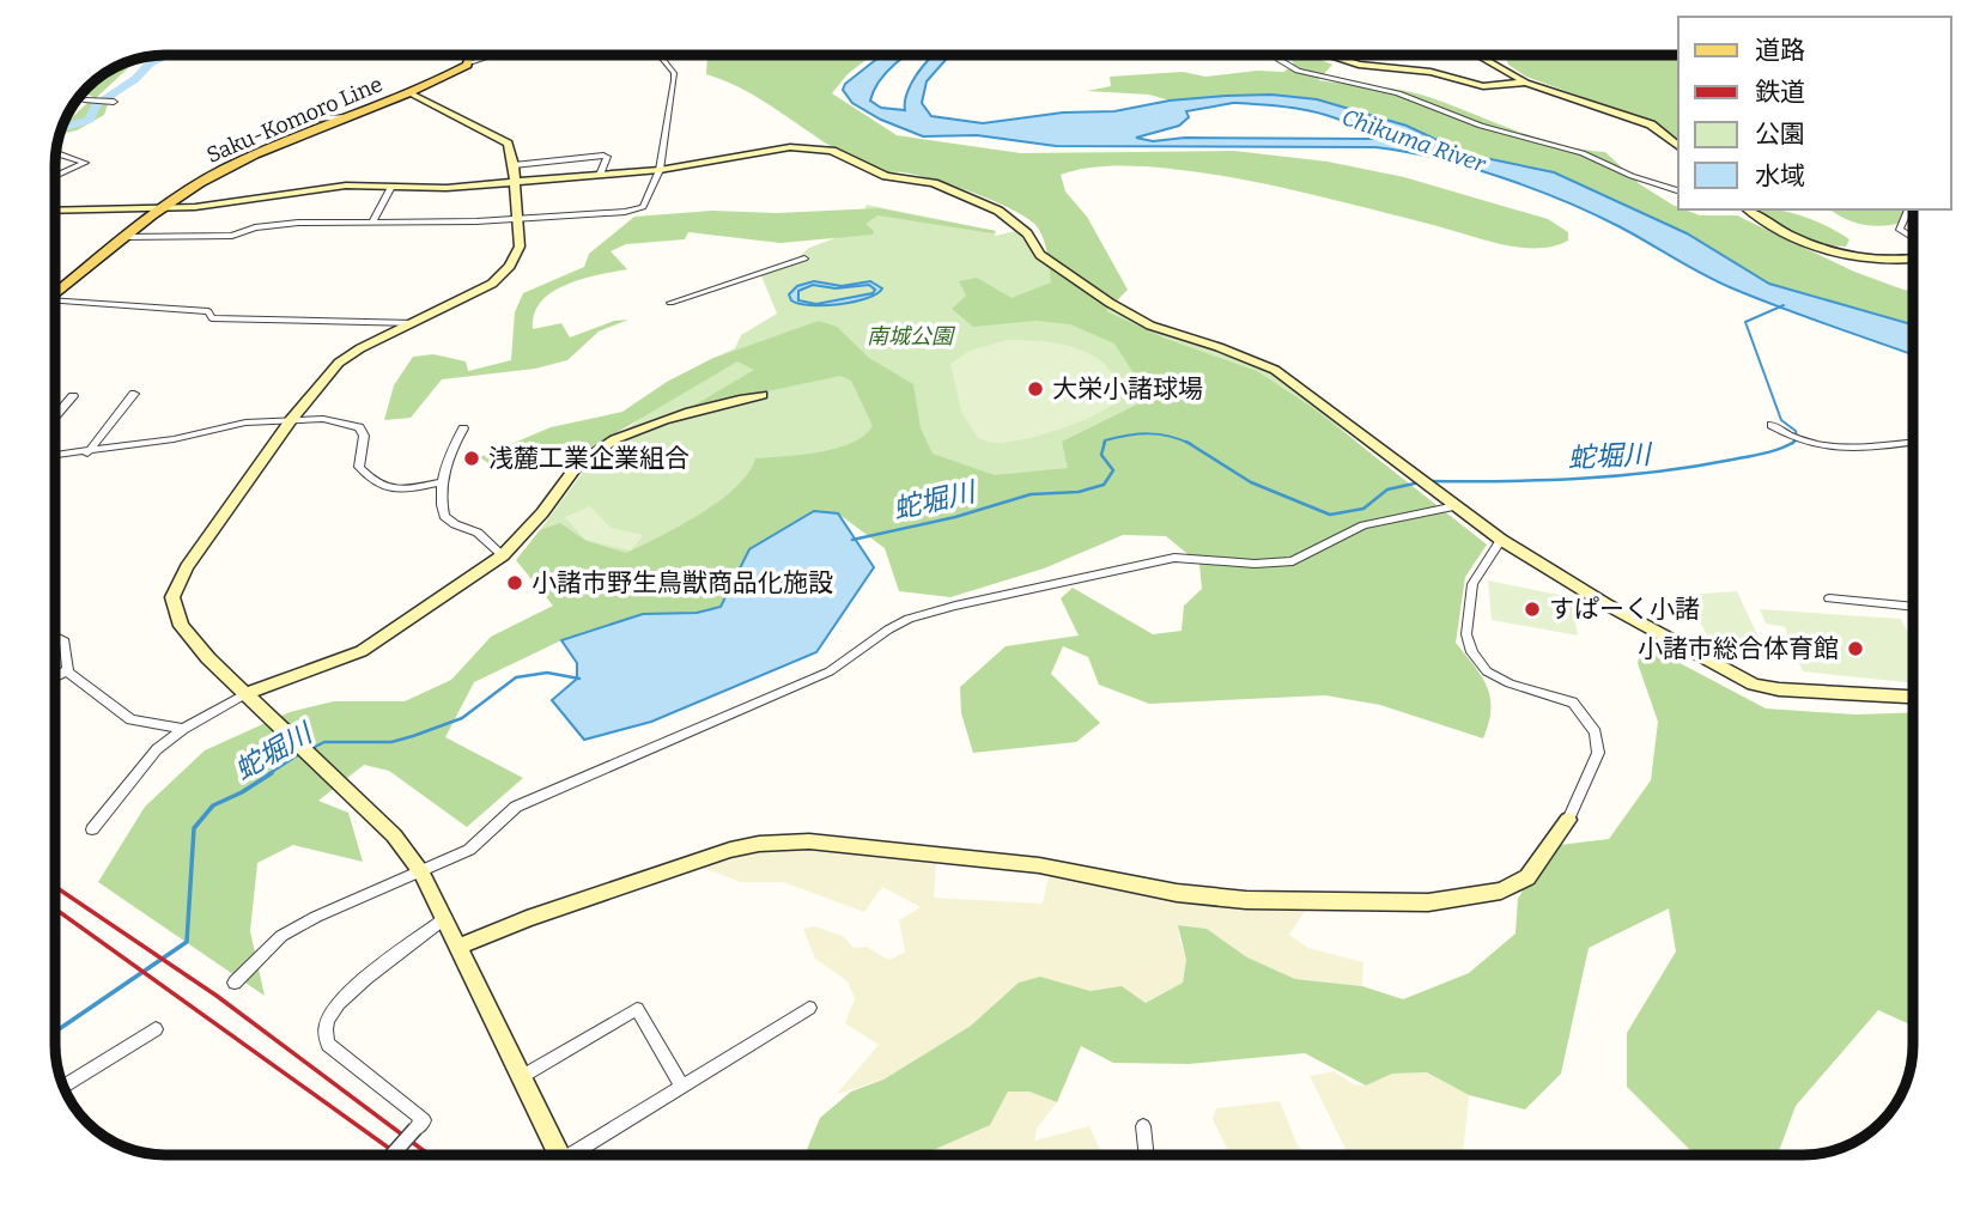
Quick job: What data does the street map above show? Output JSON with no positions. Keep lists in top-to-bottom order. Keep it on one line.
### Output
{"streets":{"main road":["Saku-Komoro Line"]},"water":["Chikuma River","蛇堀川"],"parks":["南城公園"],"places":["大栄小諸球場","浅麓工業企業組合","小諸市野生鳥獣商品化施設","すぱーく小諸","小諸市総合体育館"],"legend":["道路","鉄道","公園","水域"]}
